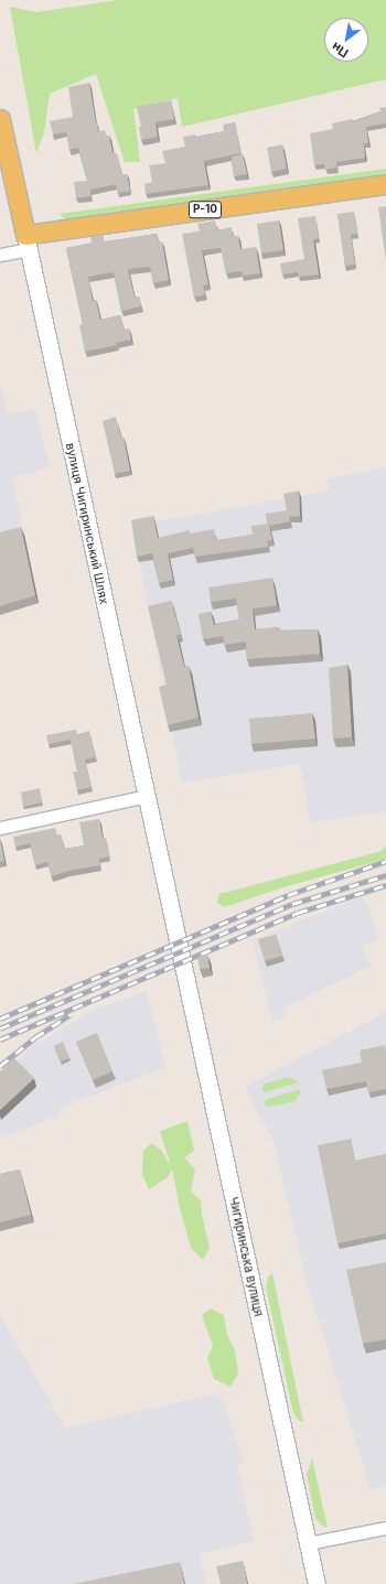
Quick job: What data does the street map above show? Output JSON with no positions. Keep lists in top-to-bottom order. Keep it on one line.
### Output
{"streets":{"main road":["Р-10","вулиця Чигиринський Шлях","Чигиринська вулиця"]},"crossings":[["Р-10","вулиця Чигиринський Шлях"],["вулиця Чигиринський Шлях","Чигиринська вулиця"]],"north":"bottom left"}
